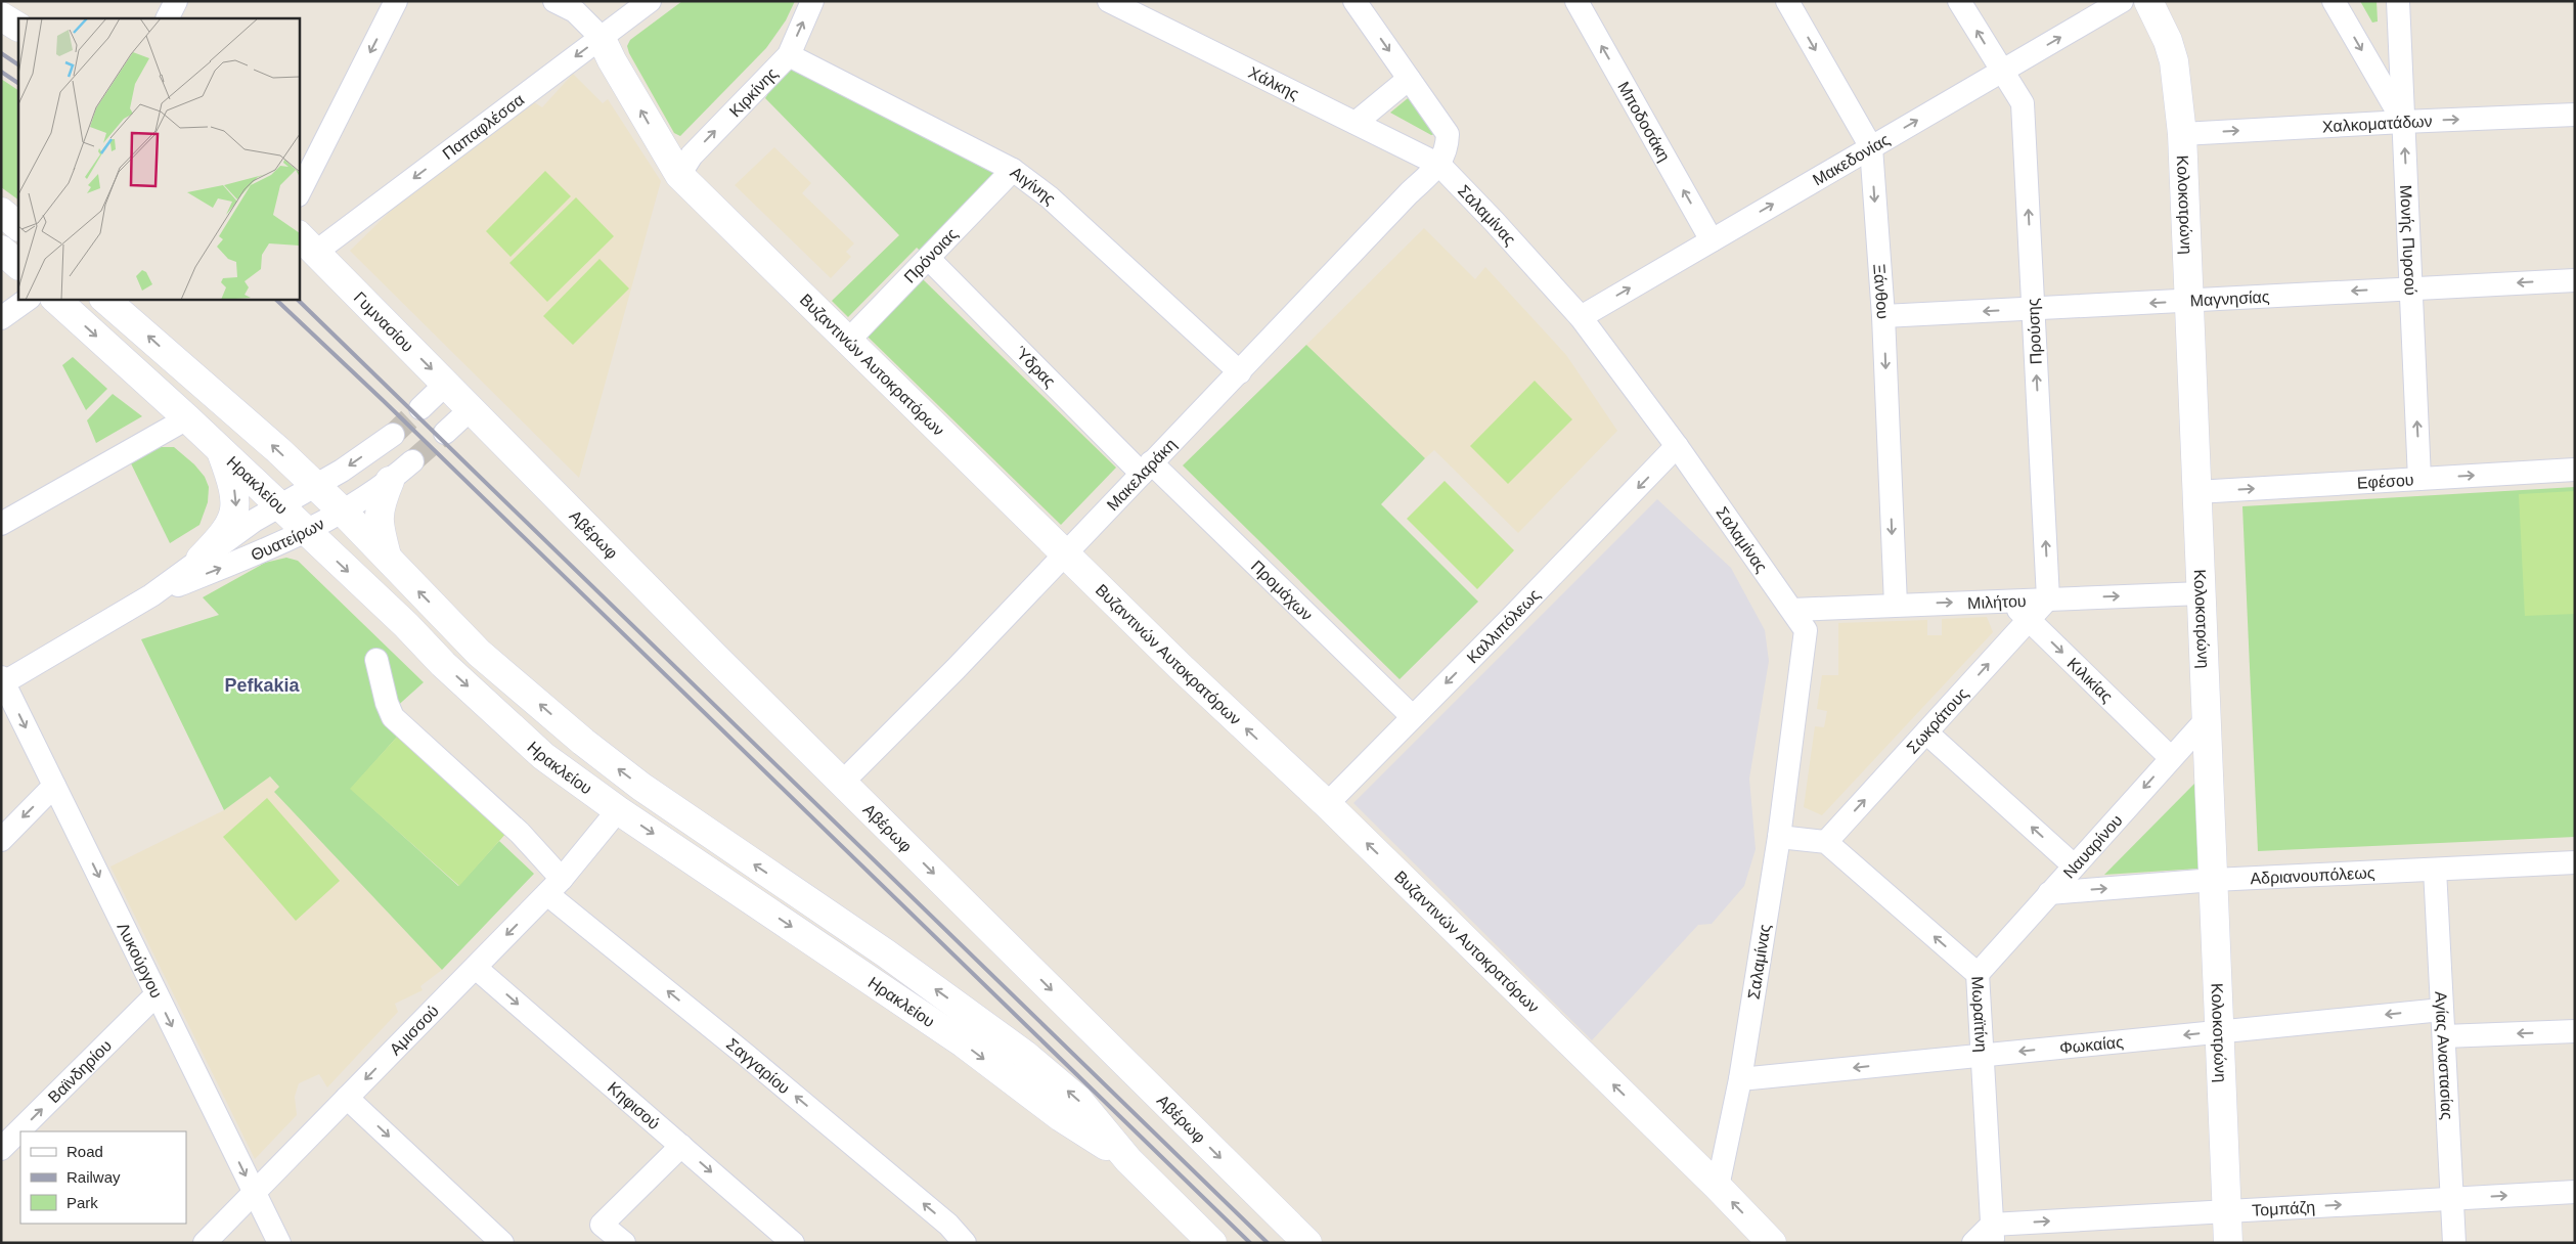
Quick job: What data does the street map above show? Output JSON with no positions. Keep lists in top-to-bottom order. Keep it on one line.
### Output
{"streets":{"street":["Χάλκης","Κιρκίνης","Μποδοσάκη","Χαλκοματάδων","Παπαφλέσσα","Μακεδονίας","Αιγίνης","Κολοκοτρώνη","Σαλαμίνας","Μονής Πυρσού","Πρόνοιας","Ξάνθου","Μαγνησίας","Γυμνασίου","Προύσης","Βυζαντινών Αυτοκρατόρων","Ύδρας","Μακελαράκη","Εφέσου","Ηρακλείου","Αβέρωφ","Θυατείρων","Προμάχων","Μιλήτου","Καλλιπόλεως","Κιλικίας","Σωκράτους","Ναυαρίνου","Αδριανουπόλεως","Λυκούργου","Μωραϊτίνη","Αμισσού","Φωκαίας","Αγίας Αναστασίας","Σαγγαρίου","Βαϊνδηρίου","Κηφισού","Τομπάζη"]},"crossings":[["Χάλκης","Σαλαμίνας"],["Χάλκης","Μακελαράκη"],["Κιρκίνης","Αιγίνης"],["Κιρκίνης","Βυζαντινών Αυτοκρατόρων"],["Μποδοσάκη","Μακεδονίας"],["Χαλκοματάδων","Κολοκοτρώνη"],["Χαλκοματάδων","Μονής Πυρσού"],["Παπαφλέσσα","Γυμνασίου"],["Παπαφλέσσα","Βυζαντινών Αυτοκρατόρων"],["Μακεδονίας","Σαλαμίνας"],["Μακεδονίας","Ξάνθου"],["Μακεδονίας","Προύσης"],["Αιγίνης","Πρόνοιας"],["Αιγίνης","Μακελαράκη"],["Κολοκοτρώνη","Μαγνησίας"],["Κολοκοτρώνη","Εφέσου"],["Κολοκοτρώνη","Μιλήτου"],["Κολοκοτρώνη","Ναυαρίνου"],["Κολοκοτρώνη","Αδριανουπόλεως"],["Κολοκοτρώνη","Φωκαίας"],["Κολοκοτρώνη","Τομπάζη"],["Σαλαμίνας","Βυζαντινών Αυτοκρατόρων"],["Σαλαμίνας","Μακελαράκη"],["Σαλαμίνας","Μιλήτου"],["Σαλαμίνας","Καλλιπόλεως"],["Σαλαμίνας","Φωκαίας"],["Μονής Πυρσού","Μαγνησίας"],["Μονής Πυρσού","Εφέσου"],["Πρόνοιας","Βυζαντινών Αυτοκρατόρων"],["Πρόνοιας","Ύδρας"],["Ξάνθου","Μαγνησίας"],["Ξάνθου","Μιλήτου"],["Μαγνησίας","Προύσης"],["Γυμνασίου","Αβέρωφ"],["Προύσης","Μιλήτου"],["Προύσης","Σωκράτους"],["Βυζαντινών Αυτοκρατόρων","Μακελαράκη"],["Βυζαντινών Αυτοκρατόρων","Καλλιπόλεως"],["Ύδρας","Μακελαράκη"],["Ύδρας","Προμάχων"],["Μακελαράκη","Αβέρωφ"],["Μακελαράκη","Προμάχων"],["Ηρακλείου","Θυατείρων"],["Ηρακλείου","Αμισσού"],["Θυατείρων","Λυκούργου"],["Προμάχων","Καλλιπόλεως"],["Μιλήτου","Κιλικίας"],["Μιλήτου","Σωκράτους"],["Κιλικίας","Σωκράτους"],["Κιλικίας","Ναυαρίνου"],["Σωκράτους","Μωραϊτίνη"],["Ναυαρίνου","Αδριανουπόλεως"],["Ναυαρίνου","Μωραϊτίνη"],["Αδριανουπόλεως","Αγίας Αναστασίας"],["Λυκούργου","Αμισσού"],["Λυκούργου","Βαϊνδηρίου"],["Μωραϊτίνη","Φωκαίας"],["Μωραϊτίνη","Τομπάζη"],["Αμισσού","Σαγγαρίου"],["Αμισσού","Κηφισού"],["Φωκαίας","Αγίας Αναστασίας"],["Αγίας Αναστασίας","Τομπάζη"]],"one_way":["Κιρκίνης","Μποδοσάκη","Χαλκοματάδων","Παπαφλέσσα","Μακεδονίας","Μονής Πυρσού","Ξάνθου","Μαγνησίας","Γυμνασίου","Προύσης","Βυζαντινών Αυτοκρατόρων","Εφέσου","Αβέρωφ","Μιλήτου","Καλλιπόλεως","Σωκράτους","Ναυαρίνου","Λυκούργου","Αμισσού","Φωκαίας","Σαγγαρίου","Βαϊνδηρίου","Τομπάζη"],"districts":["Pefkakia"],"legend":["Road","Railway","Park"]}
